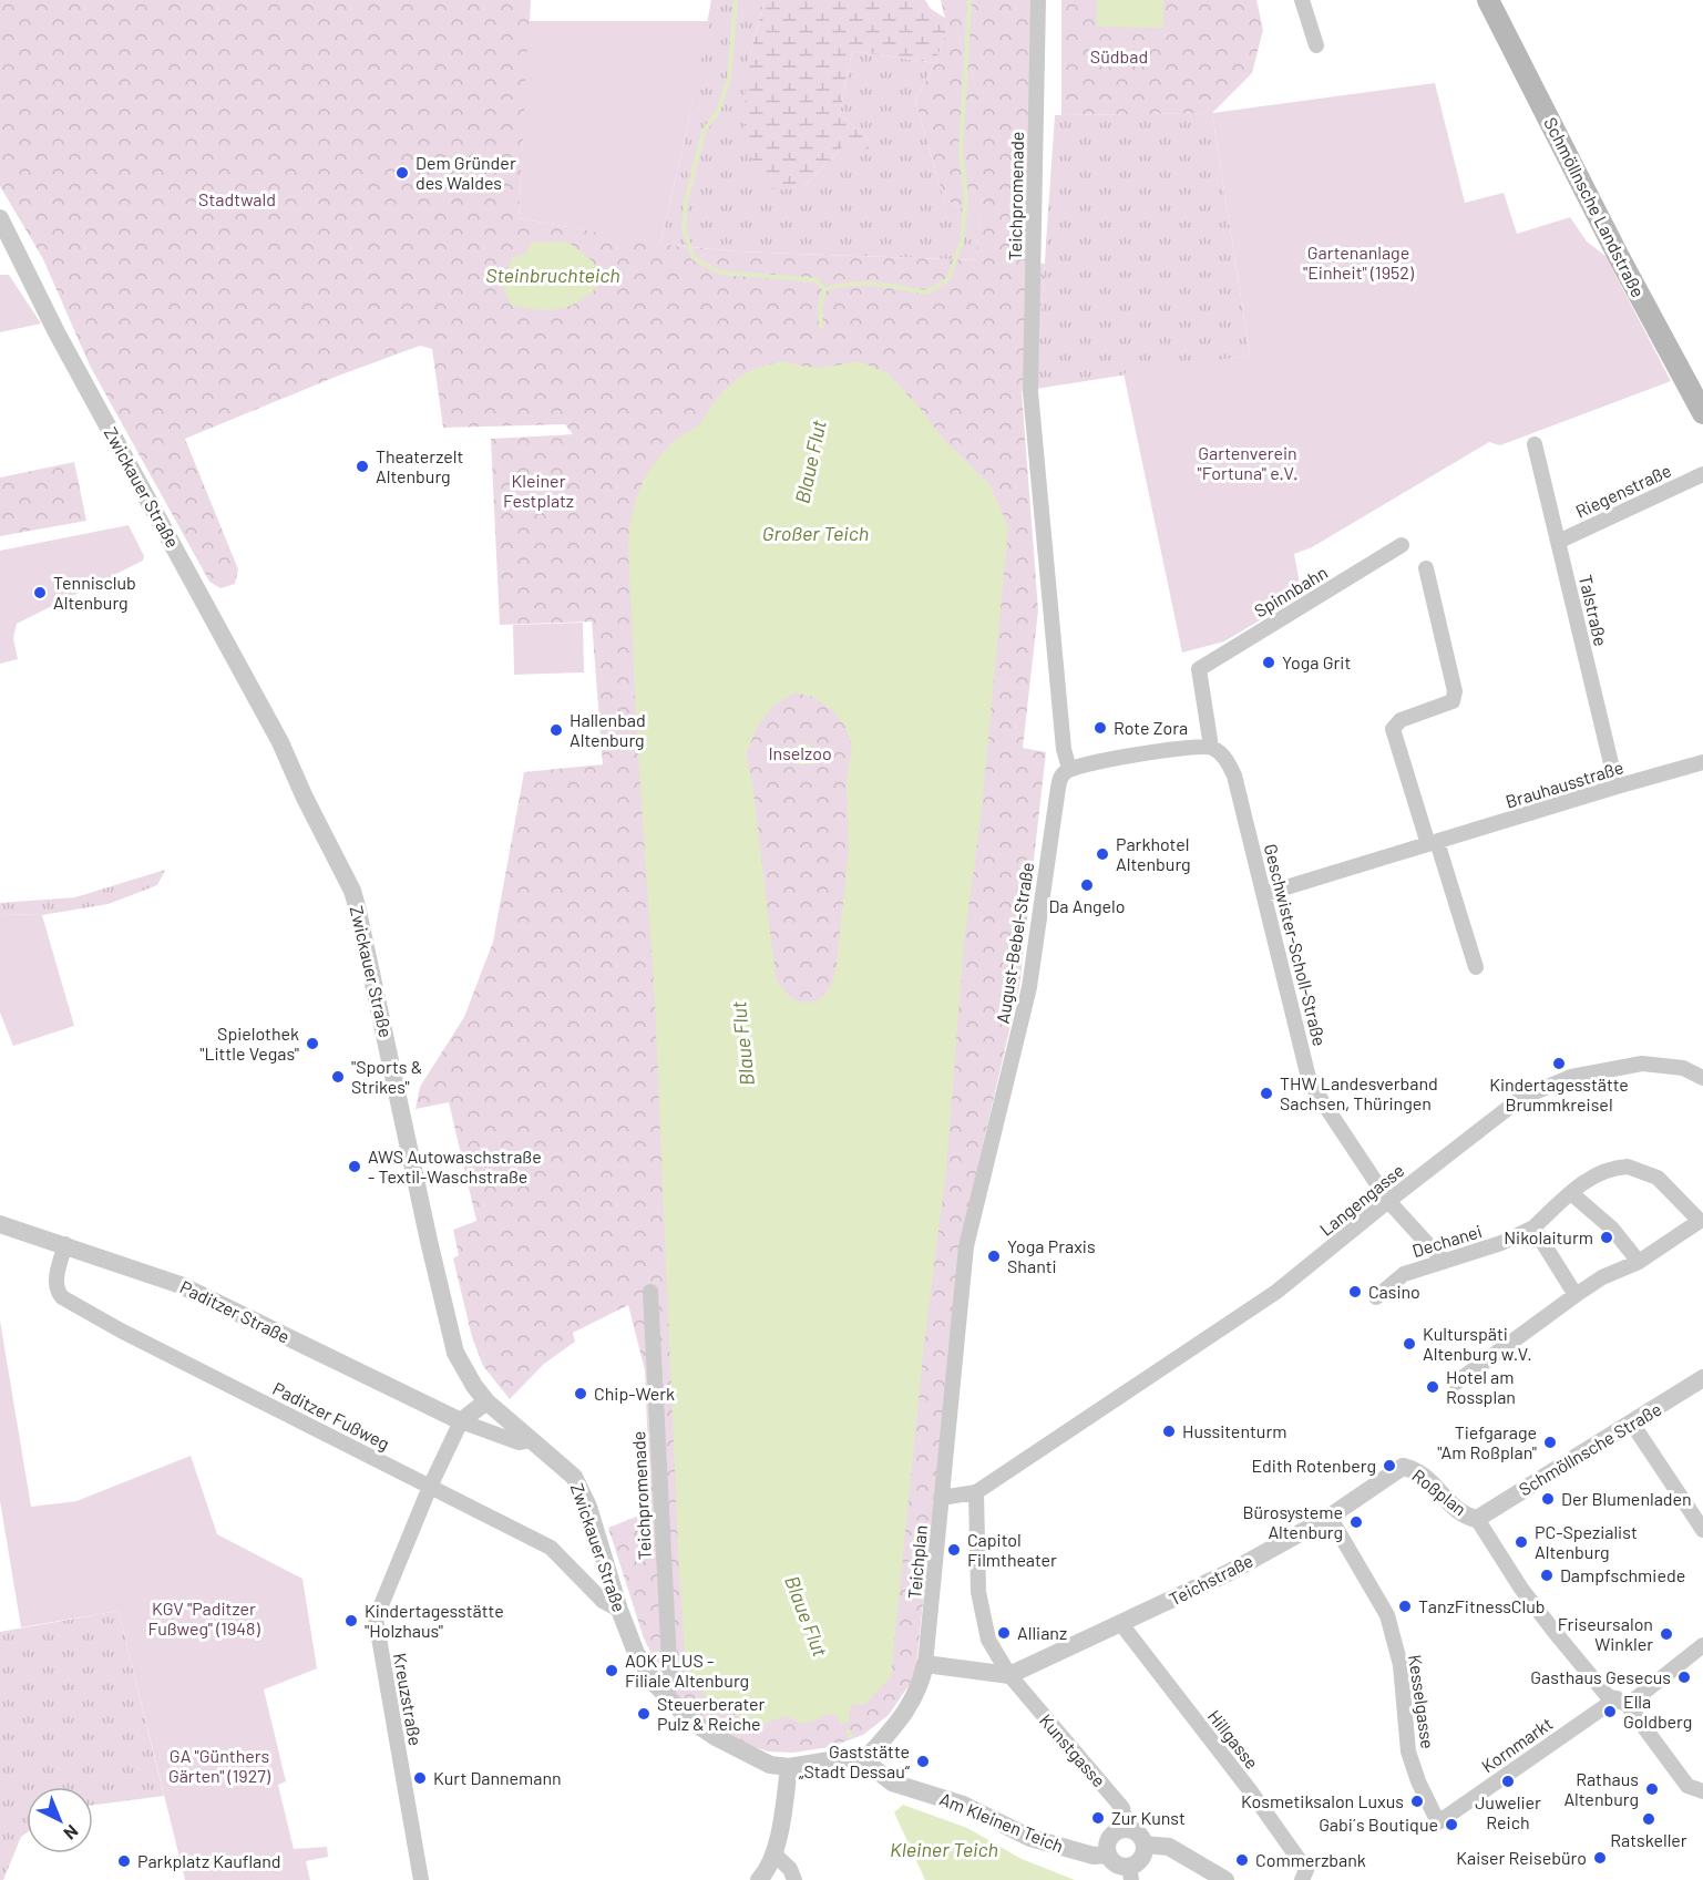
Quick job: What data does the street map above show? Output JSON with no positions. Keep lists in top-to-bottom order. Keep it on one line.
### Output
{"streets":{"main road":["Schmöllnsche Landstraße"],"street":["Teichpromenade","Zwickauer Straße","Riegenstraße","Spinnbahn","Talstraße","Brauhausstraße","August-Bebel-Straße","Geschwister-Scholl-Straße","Langengasse","Dechanei","Paditzer Straße","Paditzer Fußweg","Schmöllnsche Straße","Roßplan","Teichplan","Teichstraße","Kreuzstraße","Kesselgasse","Hillgasse","Kornmarkt","Kunstgasse","Am Kleinen Teich"]},"crossings":[["Teichpromenade","Zwickauer Straße"],["Teichpromenade","August-Bebel-Straße"],["Zwickauer Straße","Paditzer Straße"],["Zwickauer Straße","Paditzer Fußweg"],["Riegenstraße","Talstraße"],["Spinnbahn","Geschwister-Scholl-Straße"],["Talstraße","Brauhausstraße"],["Brauhausstraße","Geschwister-Scholl-Straße"],["August-Bebel-Straße","Teichplan"],["Geschwister-Scholl-Straße","Langengasse"],["Geschwister-Scholl-Straße","Dechanei"],["Paditzer Straße","Paditzer Fußweg"],["Paditzer Straße","Kreuzstraße"],["Paditzer Fußweg","Kreuzstraße"],["Schmöllnsche Straße","Roßplan"],["Roßplan","Teichstraße"],["Teichstraße","Kesselgasse"],["Teichstraße","Hillgasse"],["Teichstraße","Kunstgasse"],["Kesselgasse","Kornmarkt"],["Kunstgasse","Am Kleinen Teich"]],"water":["Steinbruchteich","Blaue Flut","Großer Teich","Kleiner Teich"],"parks":["Südbad","Stadtwald","Gartenanlage \"Einheit\" (1952)","Gartenverein \"Fortuna\" e.V.","Kleiner Festplatz","Inselzoo","KGV \"Paditzer Fußweg\" (1948)","GA \"Günthers Gärten\" (1927)"],"places":["Dem Gründer des Waldes","Theaterzelt Altenburg","Tennisclub Altenburg","Yoga Grit","Rote Zora","Hallenbad Altenburg","Parkhotel Altenburg","Da Angelo","Spielothek \"Little Vegas\"","Kindertagesstätte Brummkreisel","\"Sports & Strikes\"","THW Landesverband Sachsen, Thüringen","AWS Autowaschstraße - Textil-Waschstraße","Nikolaiturm","Yoga Praxis Shanti","Casino","Kulturspäti Altenburg w.V.","Hotel am Rossplan","Chip-Werk","Hussitenturm","Tiefgarage \"Am Roßplan\"","Edith Rotenberg","Der Blumenladen","Bürosysteme Altenburg","PC-Spezialist Altenburg","Capitol Filmtheater","Dampfschmiede","TanzFitnessClub","Kindertagesstätte \"Holzhaus\"","Allianz","Friseursalon Winkler","AOK PLUS - Filiale Altenburg","Gasthaus Gesecus","Ella Goldberg","Steuerberater Pulz & Reiche","Gaststätte „Stadt Dessau“","Kurt Dannemann","Juwelier Reich","Rathaus Altenburg","Kosmetiksalon Luxus","Zur Kunst","Ratskeller","Gabi´s Boutique","Kaiser Reisebüro","Commerzbank","Parkplatz Kaufland"],"north":"bottom right"}
